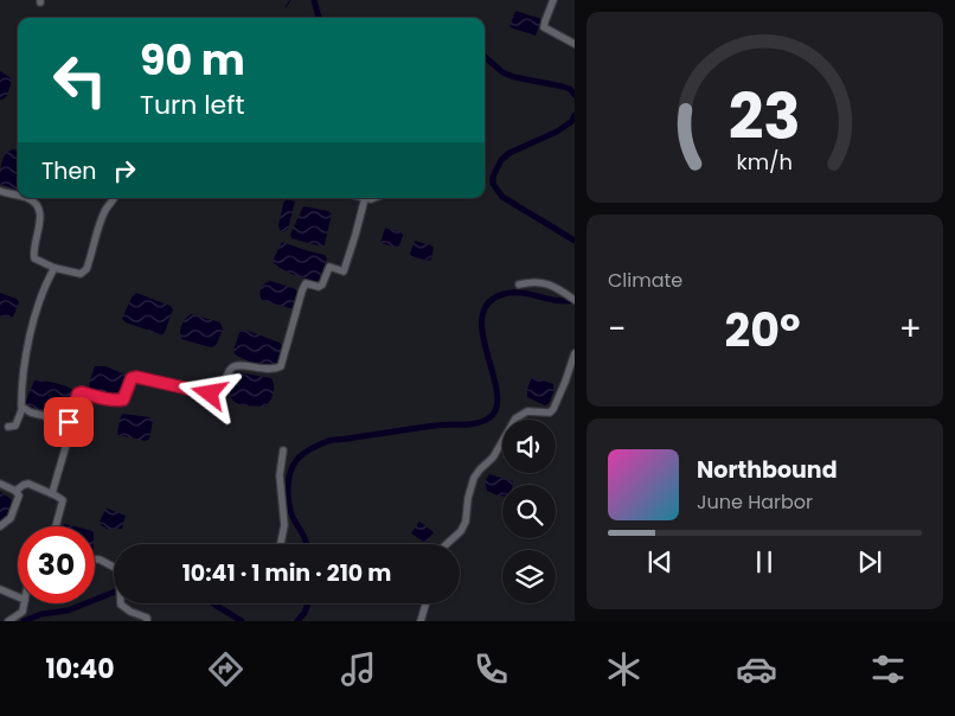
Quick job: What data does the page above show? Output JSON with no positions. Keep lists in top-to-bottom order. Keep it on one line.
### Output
{"page":{"turn":["90 m","Turn left"],"then":"Then","tile":"Climate","heat":["−","20°","+"],"song":["Northbound","June Harbor"],"limit":"30","trip":"10:41 · 1 min · 210 m","tabs":"10:40","gauge":["23","km/h"]}}
